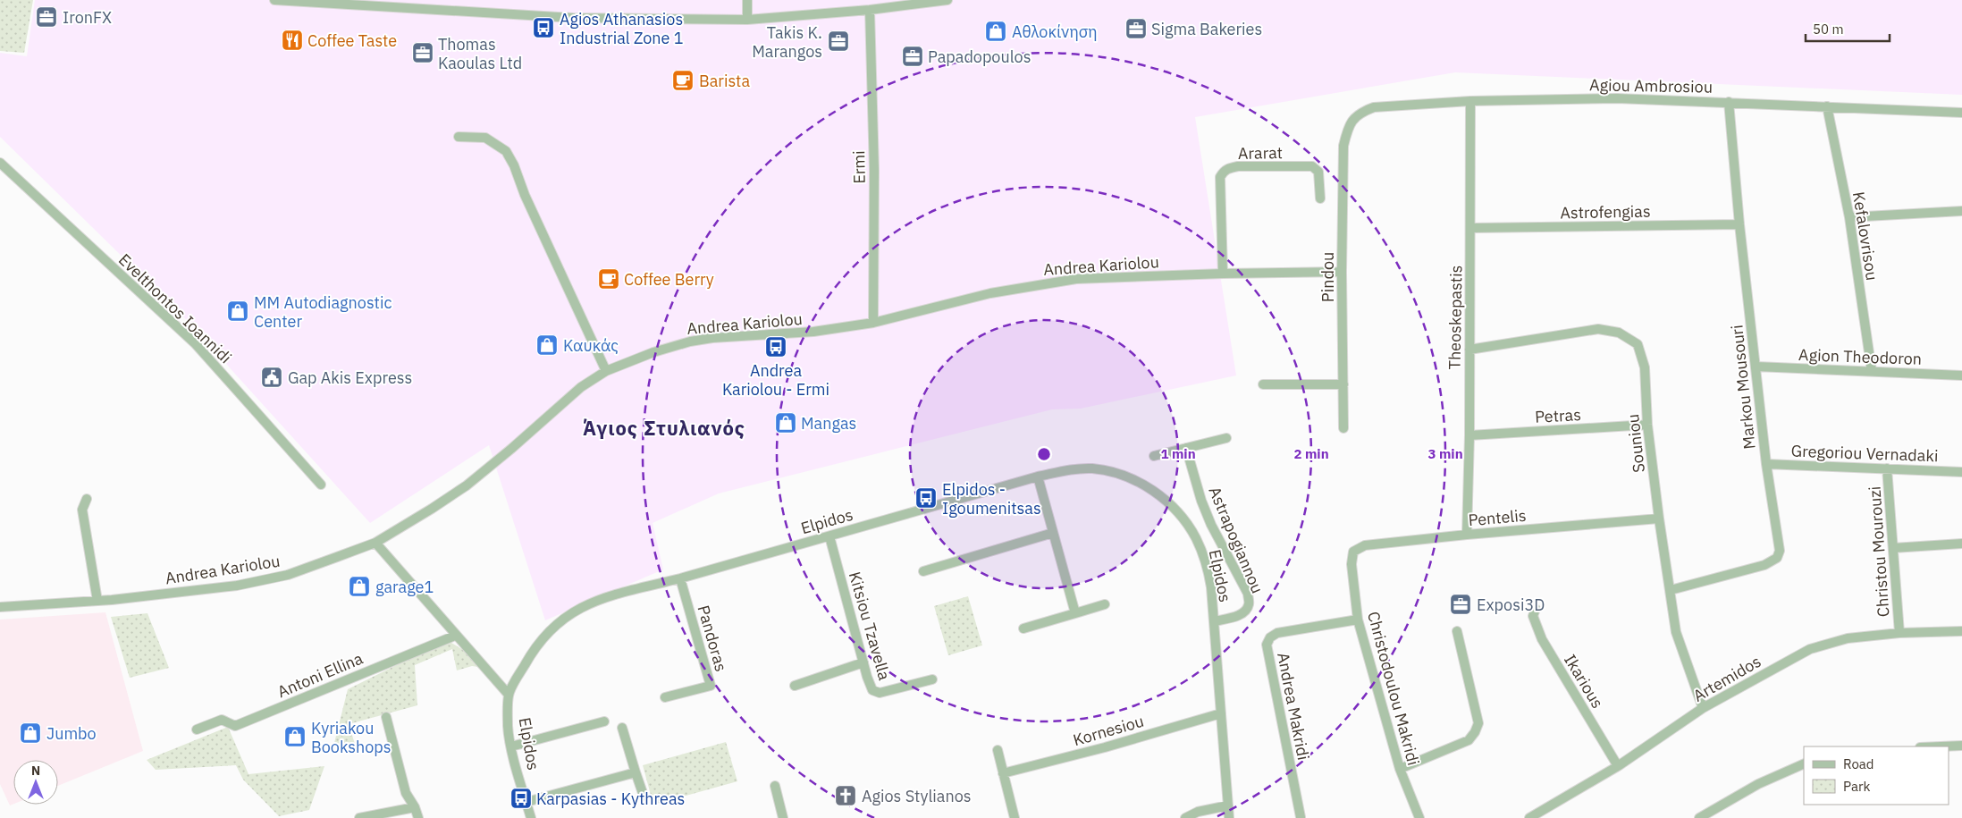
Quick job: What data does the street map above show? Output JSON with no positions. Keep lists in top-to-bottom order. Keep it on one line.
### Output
{"streets":{"street":["Agiou Ambrosiou","Ararat","Ermi","Astrofengias","Kefalovrisou","Andrea Kariolou","Pindou","Evelthontos Ioannidi","Theoskepastis","Agion Theodoron","Markou Mousouri","Petras","Souniou","Gregoriou Vernadaki","Pentelis","Elpidos","Astrapogiannou","Christou Mourouzi","Kitsiou Tzavella","Pandoras","Antoni Ellina","Artemidos","Ikarious","Christodoulou Makridi","Andrea Makridi","Kornesiou"]},"crossings":[["Agiou Ambrosiou","Kefalovrisou"],["Agiou Ambrosiou","Pindou"],["Agiou Ambrosiou","Theoskepastis"],["Agiou Ambrosiou","Markou Mousouri"],["Ararat","Andrea Kariolou"],["Ermi","Andrea Kariolou"],["Astrofengias","Theoskepastis"],["Astrofengias","Markou Mousouri"],["Kefalovrisou","Agion Theodoron"],["Andrea Kariolou","Pindou"],["Theoskepastis","Petras"],["Theoskepastis","Souniou"],["Theoskepastis","Pentelis"],["Agion Theodoron","Markou Mousouri"],["Markou Mousouri","Souniou"],["Markou Mousouri","Gregoriou Vernadaki"],["Petras","Souniou"],["Souniou","Pentelis"],["Souniou","Artemidos"],["Gregoriou Vernadaki","Christou Mourouzi"],["Pentelis","Christodoulou Makridi"],["Elpidos","Astrapogiannou"],["Elpidos","Kitsiou Tzavella"],["Elpidos","Pandoras"],["Elpidos","Kornesiou"],["Christou Mourouzi","Artemidos"],["Artemidos","Ikarious"],["Christodoulou Makridi","Andrea Makridi"]],"districts":["Άγιος Στυλιανός"],"places":{"office":["IronFX","Sigma Bakeries","Takis K. Marangos","Thomas Kaoulas Ltd","Papadopoulos","Exposi3D"],"bus stop":["Agios Athanasios Industrial Zone 1","Andrea Kariolou - Ermi","Elpidos - Igoumenitsas","Karpasias - Kythreas"],"shop":["Αθλοκίνηση","MM Autodiagnostic Center","Καυκάς","Mangas","garage1","Jumbo","Kyriakou Bookshops"],"restaurant":["Coffee Taste"],"cafe":["Barista","Coffee Berry"],"public building":["Gap Akis Express"],"church":["Agios Stylianos"]},"legend":["Road","Park"],"scale_bar":"50 m","north":"top","rings":["1 min","2 min","3 min"]}
